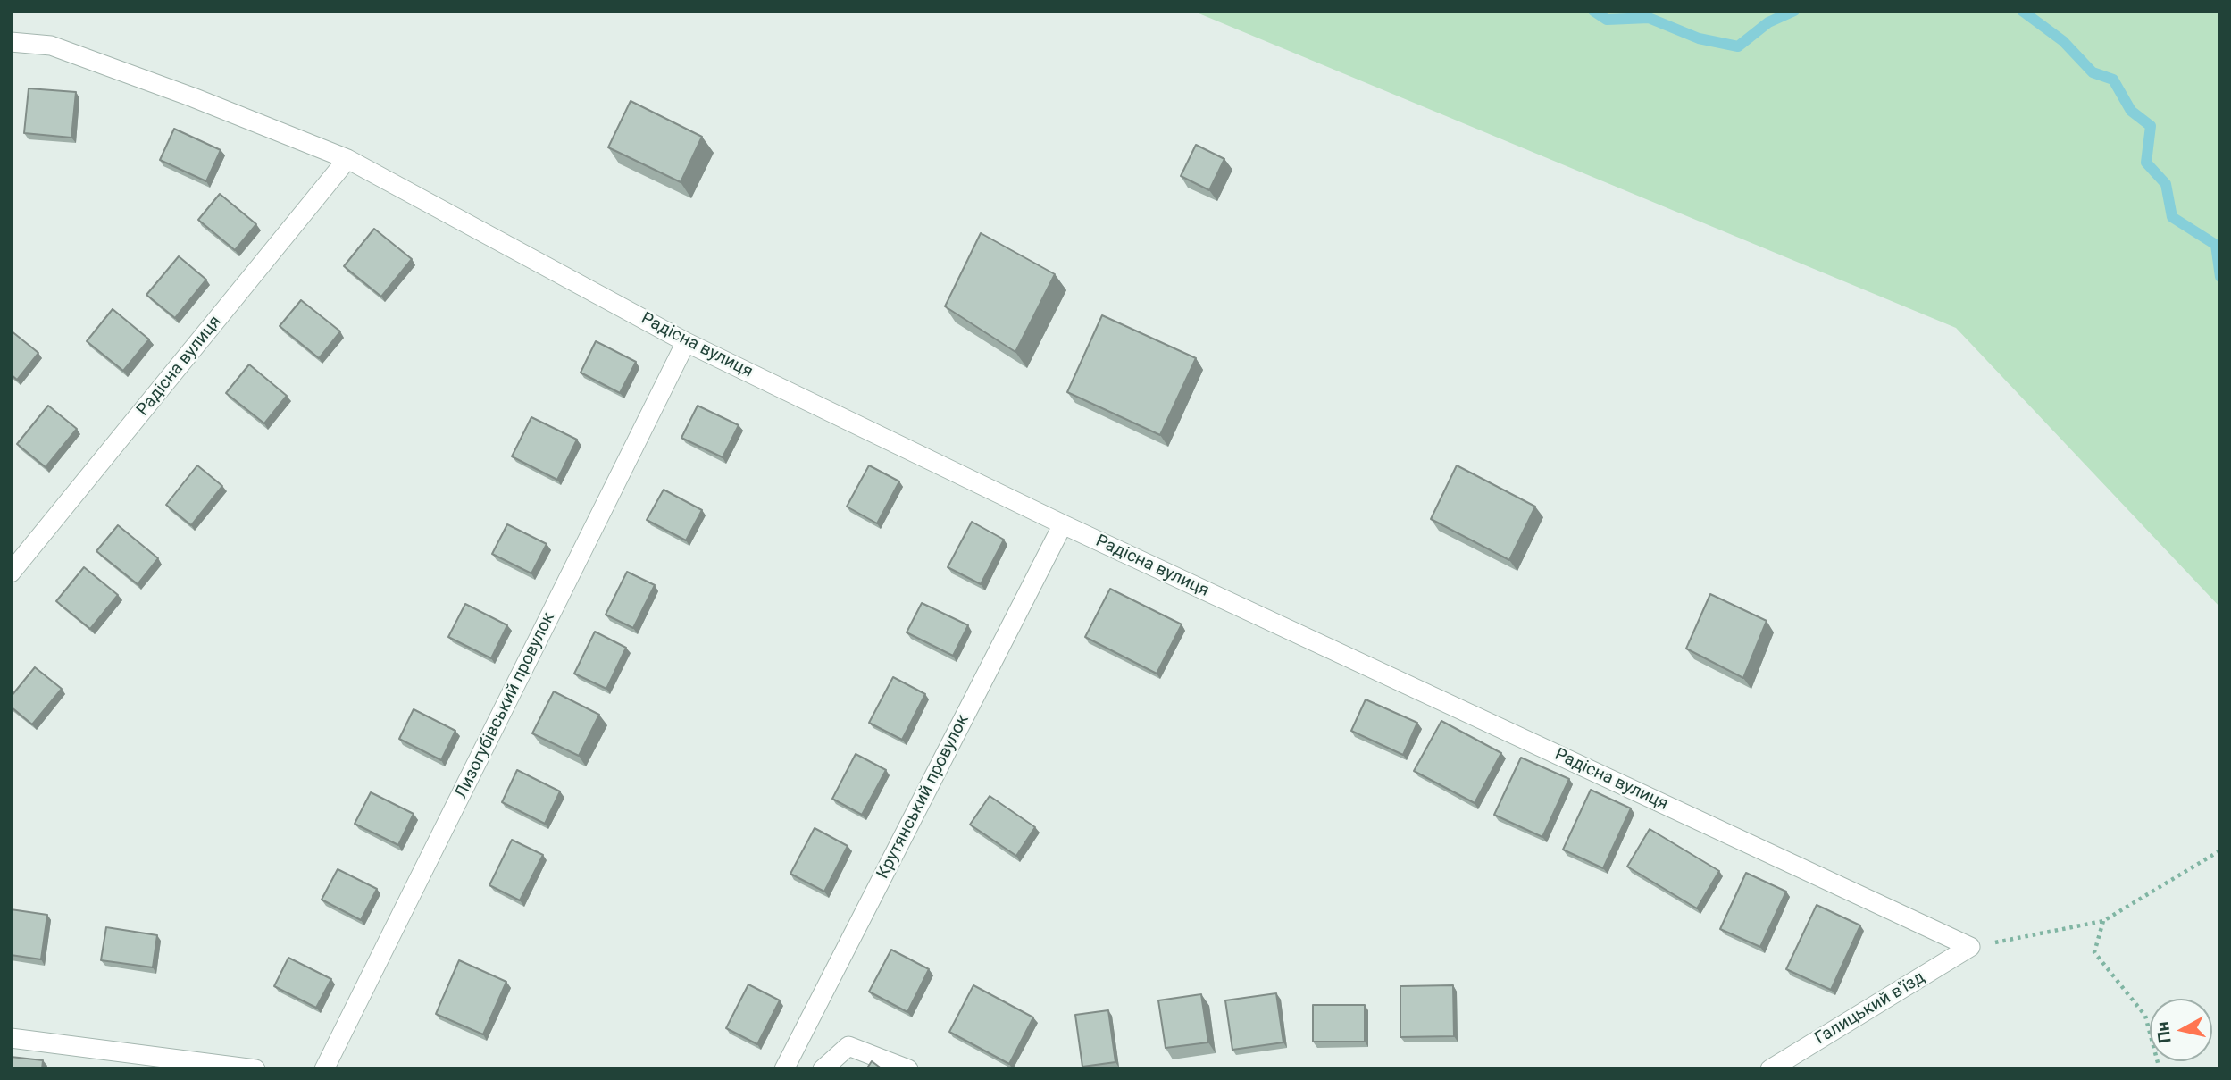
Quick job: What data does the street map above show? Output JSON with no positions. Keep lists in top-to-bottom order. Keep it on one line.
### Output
{"streets":{"street":["Радісна вулиця","Лизогубівський провулок","Крутянський провулок","Галицький в'їзд"]},"crossings":[["Радісна вулиця","Лизогубівський провулок"],["Радісна вулиця","Крутянський провулок"],["Радісна вулиця","Галицький в'їзд"]],"north":"left"}
